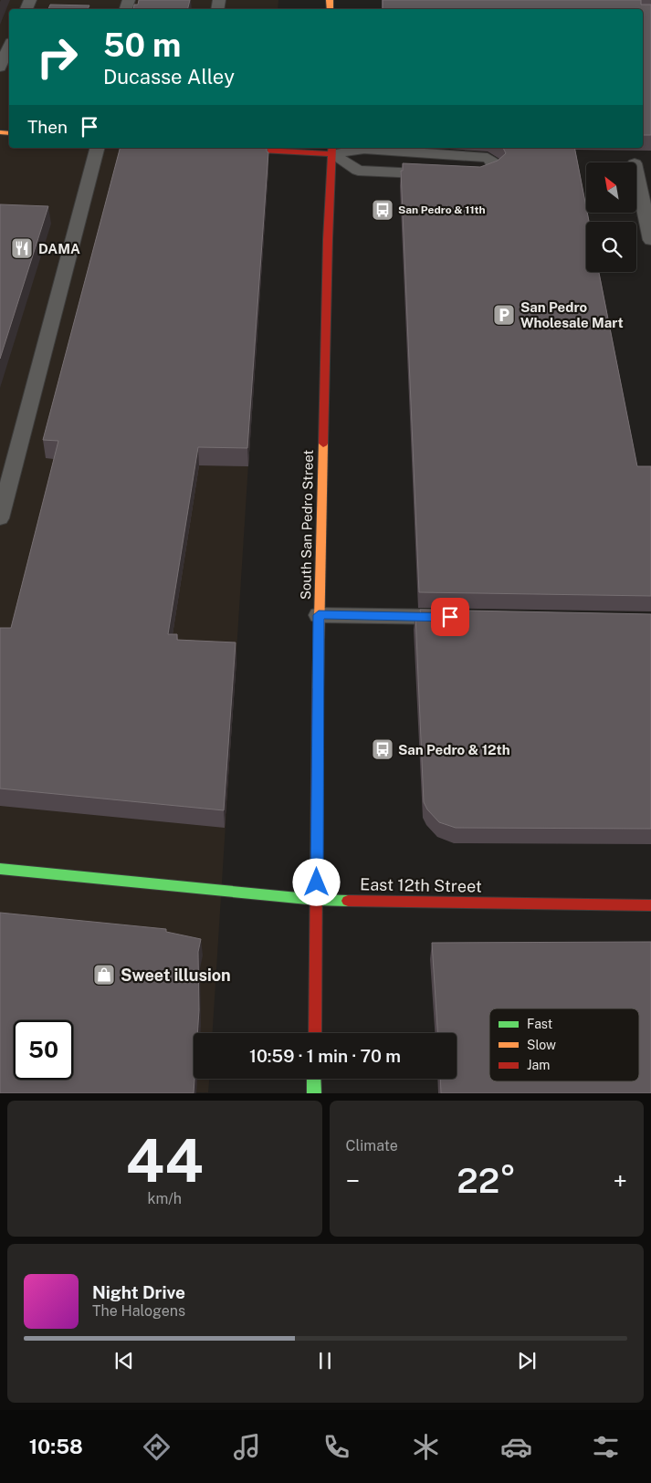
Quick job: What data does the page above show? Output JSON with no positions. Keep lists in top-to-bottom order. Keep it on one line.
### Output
{"streets":{"main road":["South San Pedro Street","East 12th Street"]},"crossings":[["South San Pedro Street","East 12th Street"]],"places":{"bus stop":["San Pedro & 11th","San Pedro & 12th"],"restaurant":["DAMA"],"parking":["San Pedro Wholesale Mart"],"shop":["Sweet illusion"]},"legend":["Fast","Slow","Jam"],"north":"top left","page":{"turn":["50 m","Ducasse Alley"],"then":"Then","limit":"50","trip":"10:59 · 1 min · 70 m","tile":[["44","km/h"],"Climate"],"heat":["−","22°","+"],"song":["Night Drive","The Halogens"],"tabs":"10:58"}}
